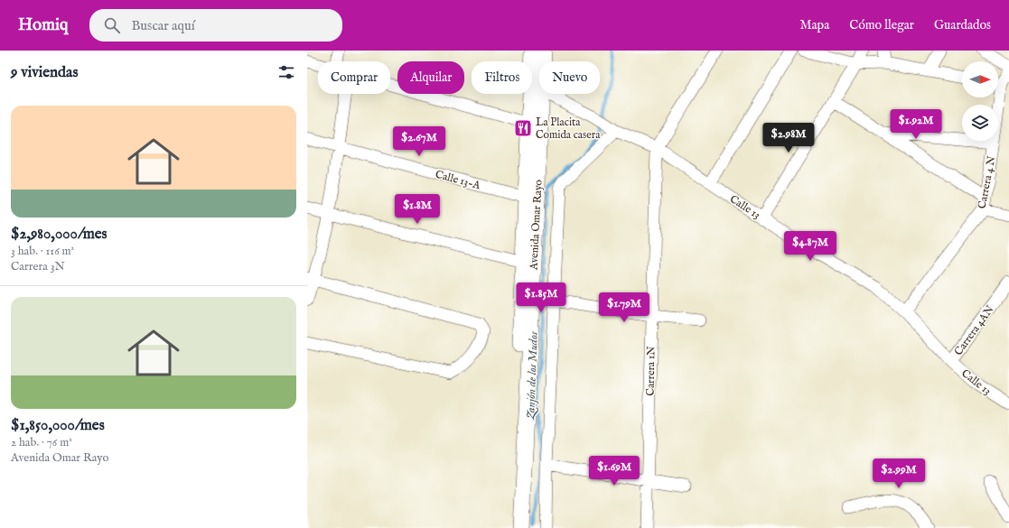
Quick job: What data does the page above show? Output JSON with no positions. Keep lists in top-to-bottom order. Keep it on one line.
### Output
{"streets":{"street":["Calle 13-A","Carrera 4 N","Calle 13","Avenida Omar Rayo","Carrera 4AN","Carrera 1N"]},"crossings":[["Calle 13-A","Avenida Omar Rayo"],["Carrera 4 N","Calle 13"],["Calle 13","Avenida Omar Rayo"],["Calle 13","Carrera 4AN"],["Calle 13","Carrera 1N"]],"water":["Zanjón de los Mudos"],"places":{"restaurant":["La Placita Comida casera"]},"north":"right","page":{"header":"Homiq","search":"Buscar aquí","nav":["Mapa","Cómo llegar","Guardados"],"heading":"9 viviendas","chip":["Comprar","Alquilar","Filtros","Nuevo"],"list":[{"name":"$2,980,000/mes","note":"3 hab. · 116 m² · Carrera 3N"},{"name":"$1,850,000/mes","note":"2 hab. · 76 m² · Avenida Omar Rayo"}],"price":["$1.92M","$2.98M","$2.67M","$1.8M","$4.87M","$1.85M","$1.79M","$1.69M","$2.99M"]}}
